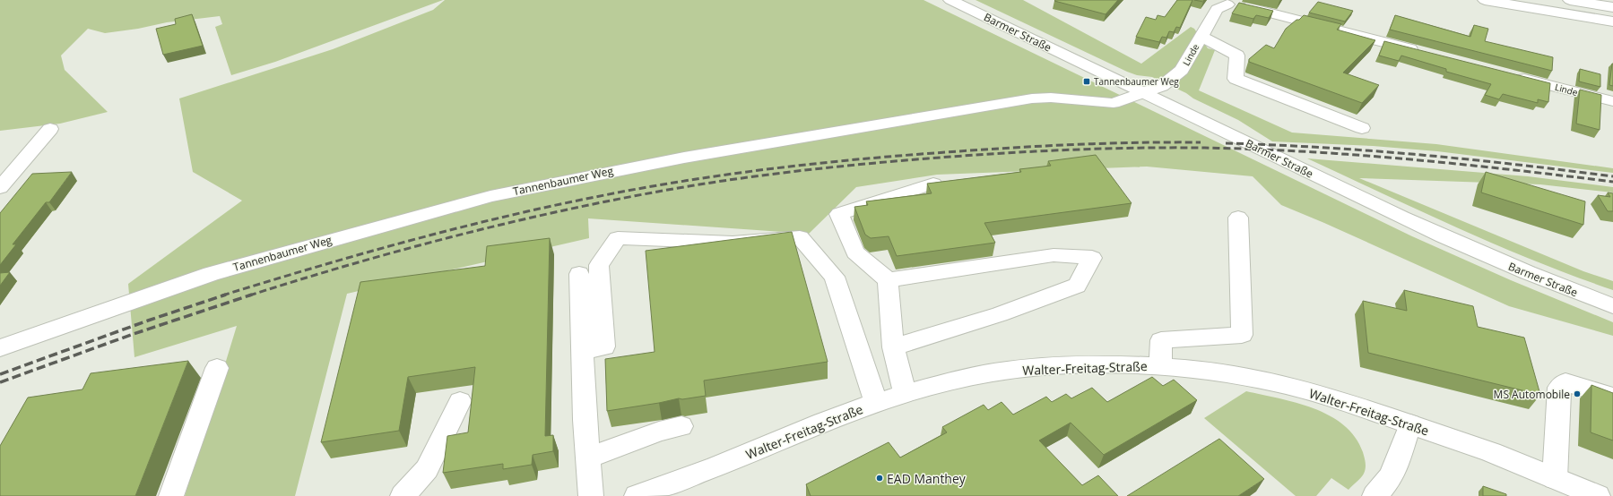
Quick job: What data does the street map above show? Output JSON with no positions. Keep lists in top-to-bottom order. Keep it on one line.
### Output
{"streets":{"main road":["Barmer Straße","Linde","Tannenbaumer Weg","Walter-Freitag-Straße"]},"crossings":[["Barmer Straße","Linde"],["Barmer Straße","Tannenbaumer Weg"],["Linde","Tannenbaumer Weg"]],"places":{"transit":["Tannenbaumer Weg"],"other":["MS Automobile","EAD Manthey"]}}
